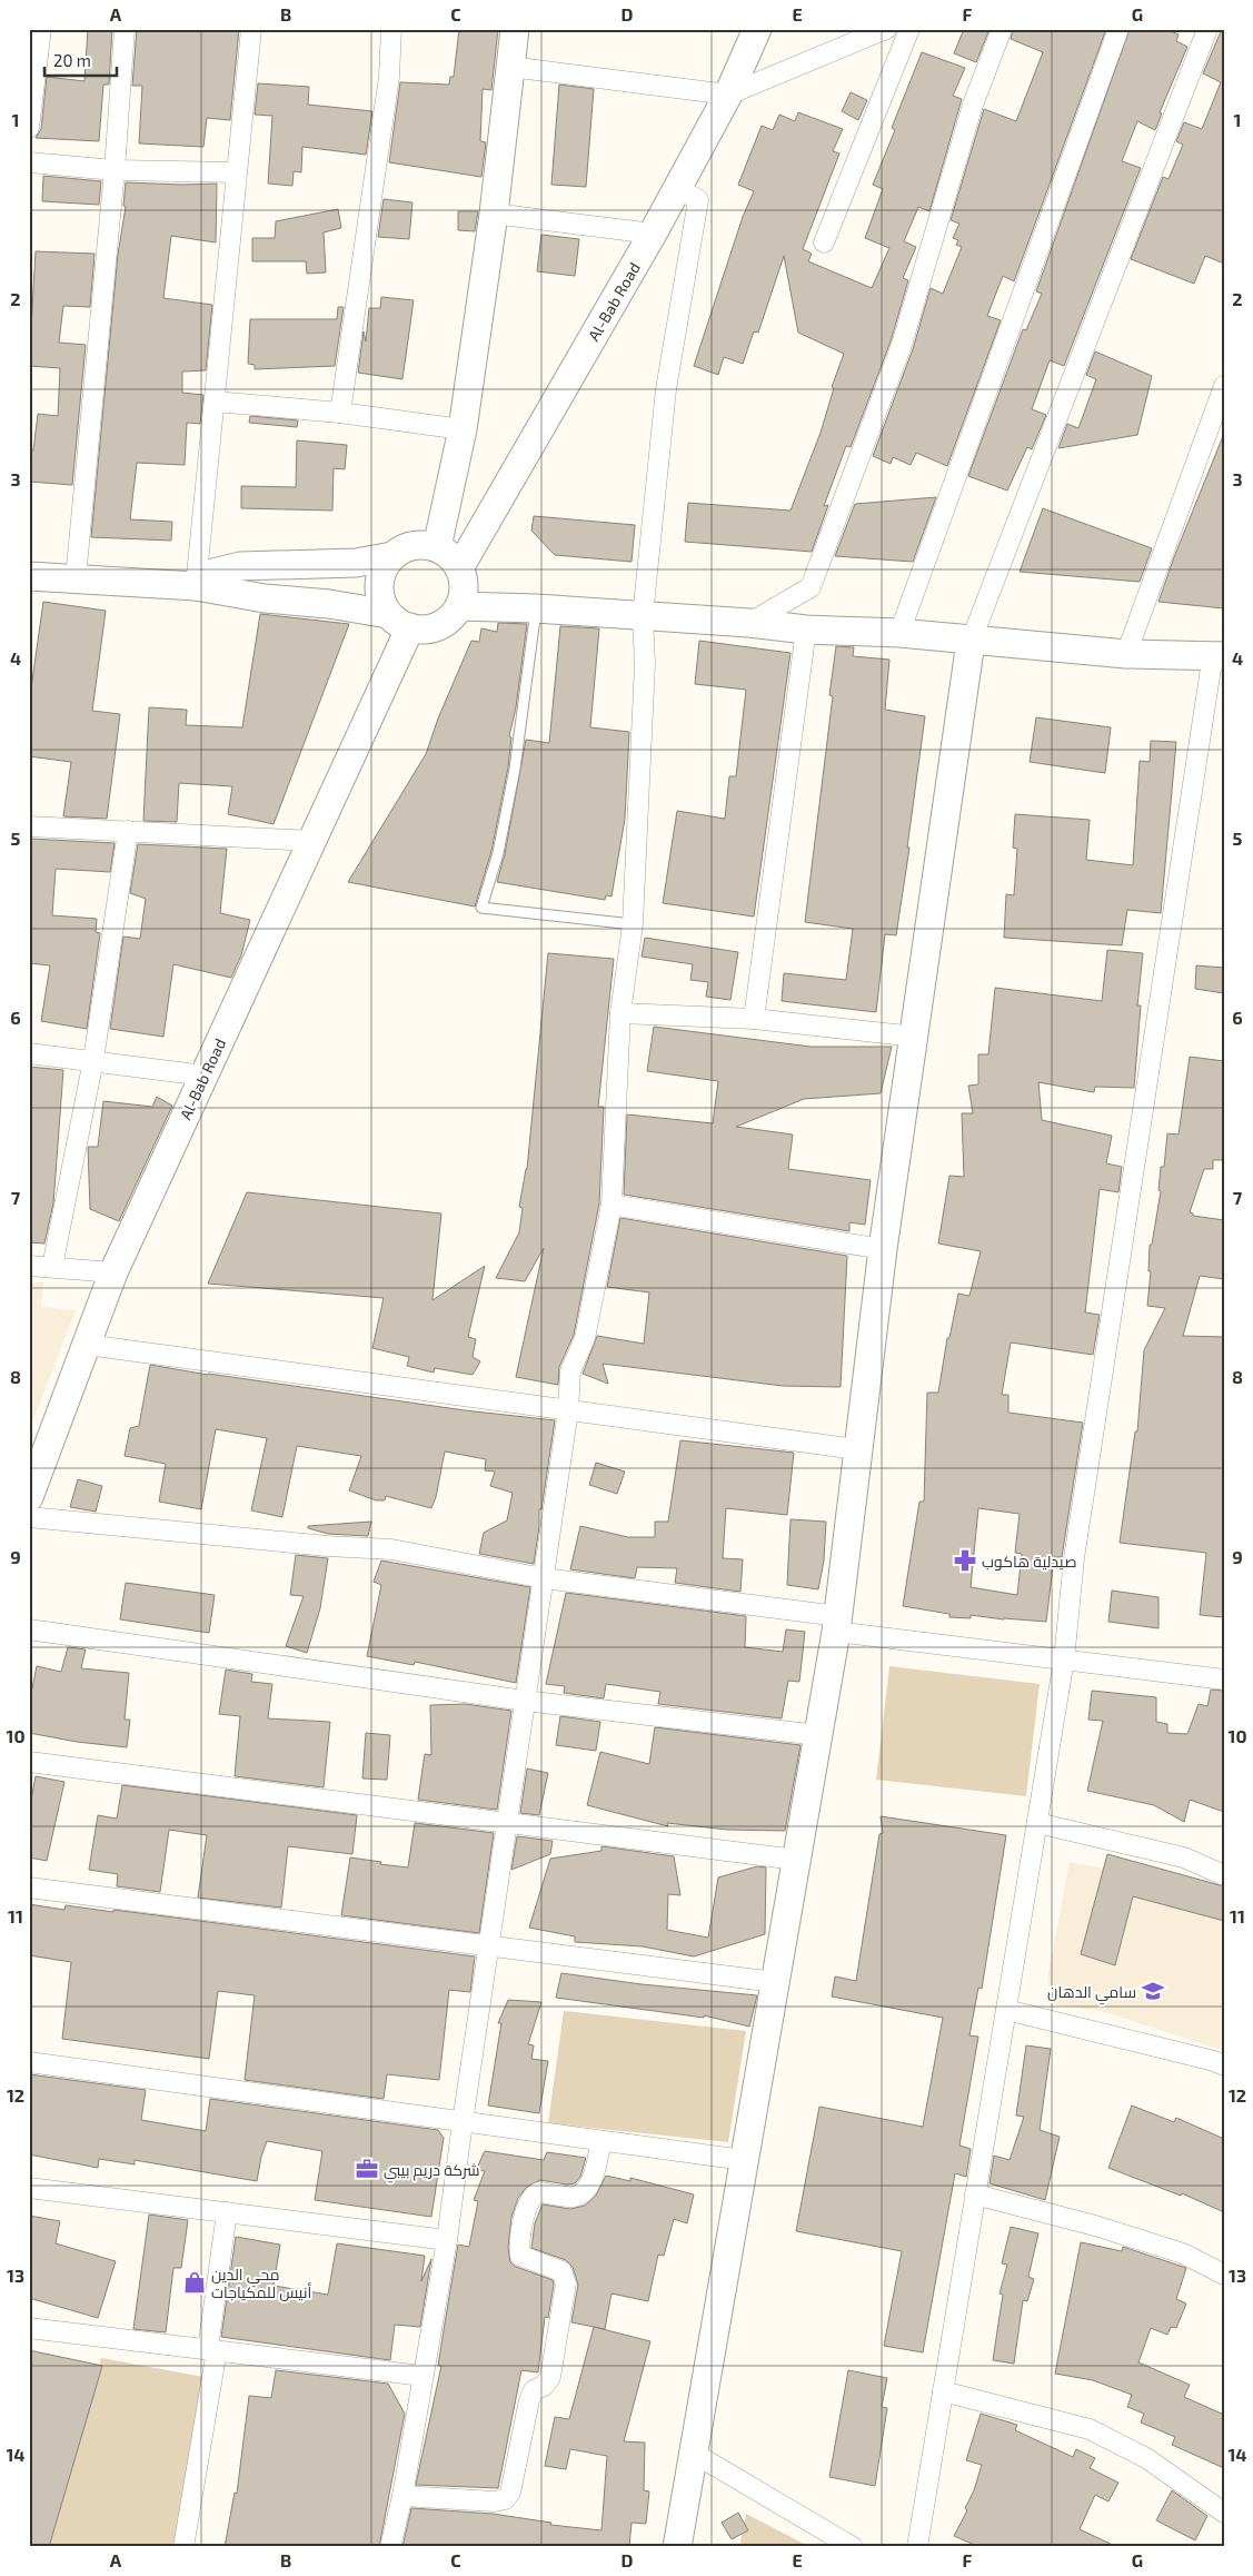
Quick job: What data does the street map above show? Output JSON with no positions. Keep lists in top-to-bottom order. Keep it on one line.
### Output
{"streets":{"main road":["Al-Bab Road"]},"places":{"pharmacy":["صيدلية هاكوب"],"school or university":["سامي الدهان"],"office":["شركة دريم بيبي"],"shop":["محي الدين أنيس للمكياجات"]},"scale_bar":"20 m","grid":{"columns":["A","B","C","D","E","F","G"],"rows":["1","2","3","4","5","6","7","8","9","10","11","12","13","14"]}}
